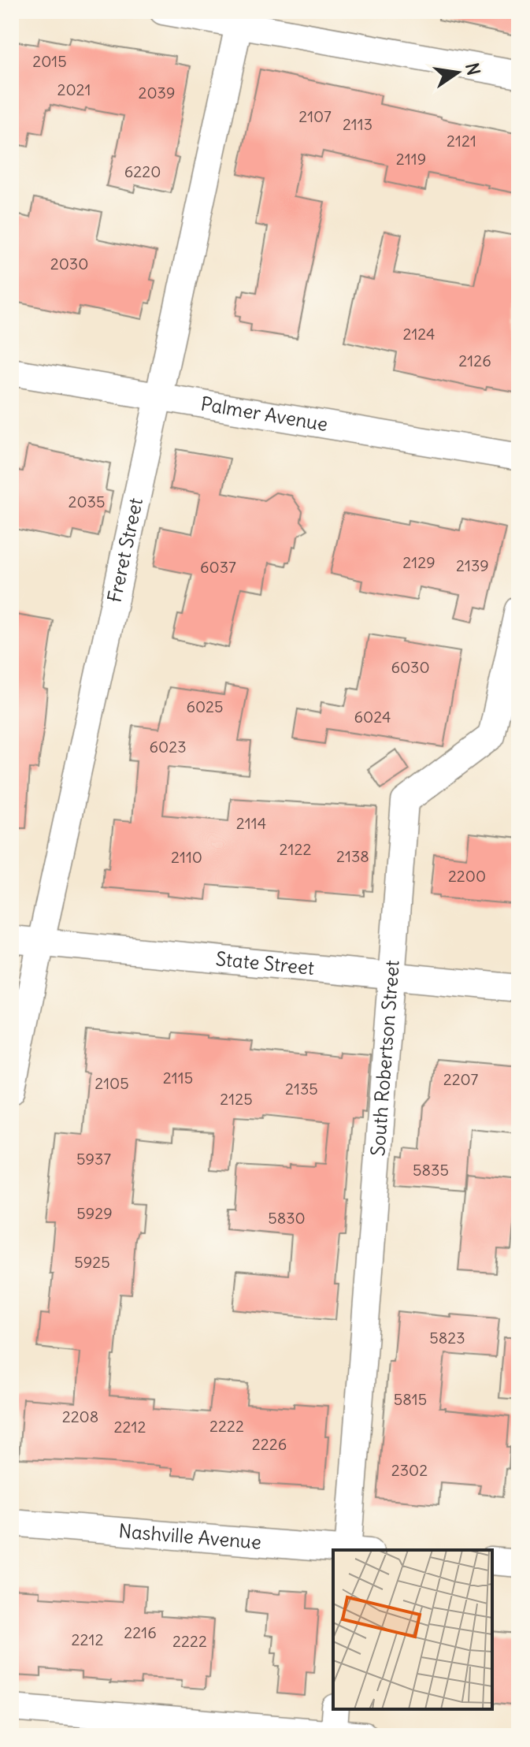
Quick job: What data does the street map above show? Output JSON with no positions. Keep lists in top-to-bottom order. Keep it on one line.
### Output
{"streets":{"street":["Palmer Avenue","Freret Street","State Street","South Robertson Street","Nashville Avenue"]},"crossings":[["Palmer Avenue","Freret Street"],["Freret Street","State Street"],["State Street","South Robertson Street"]],"house_numbers":["2015","2021","2039","2107","2113","2121","2119","6220","2030","2124","2126","2035","2129","2139","6037","6030","6025","6024","6023","2114","2122","2138","2110","2200","2115","2207","2105","2135","2125","5937","5835","5929","5830","5925","5823","5815","2208","2222","2212","2226","2302","2216","2212","2222"],"north":"right"}
